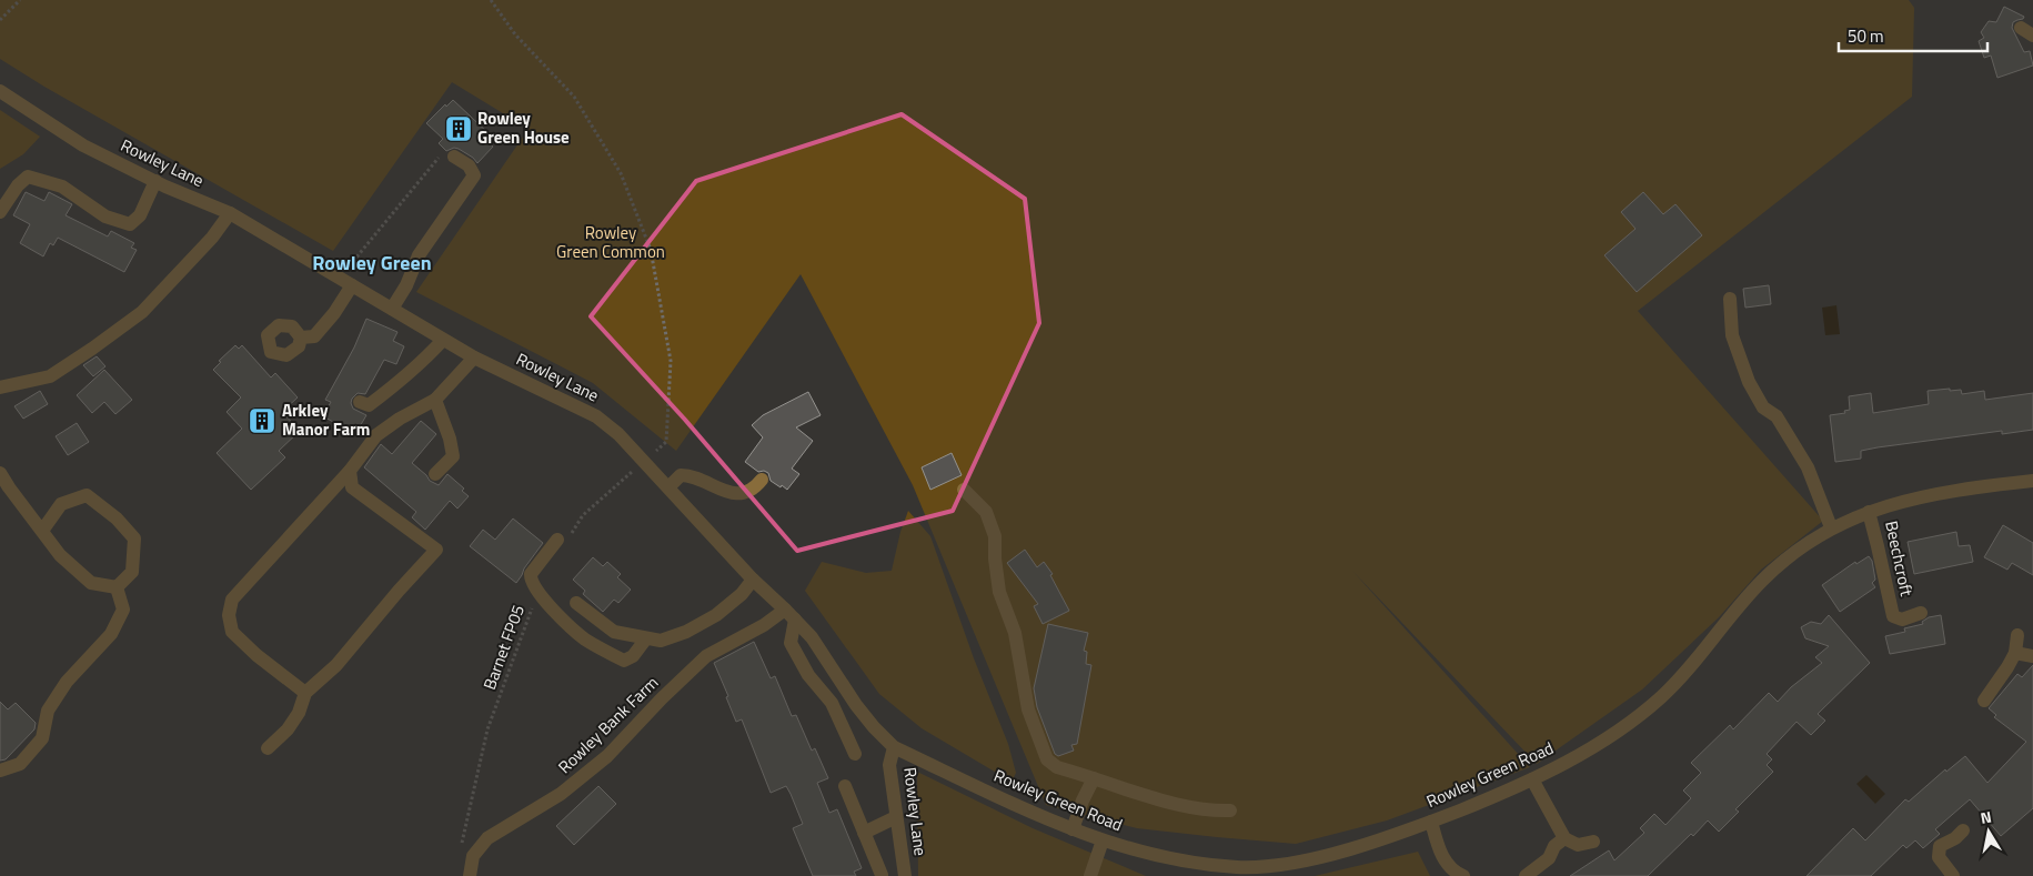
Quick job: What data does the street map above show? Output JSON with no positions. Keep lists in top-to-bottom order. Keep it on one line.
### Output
{"streets":{"street":["Rowley Lane","Beechcroft","Rowley Bank Farm","Rowley Green Road"],"path":["Barnet FP05"]},"crossings":[["Rowley Lane","Rowley Bank Farm"],["Rowley Lane","Rowley Green Road"],["Beechcroft","Rowley Green Road"]],"districts":["Rowley Green"],"parks":["Rowley Green Common"],"places":{"building":["Rowley Green House","Arkley Manor Farm"]},"scale_bar":"50 m","north":"top"}
